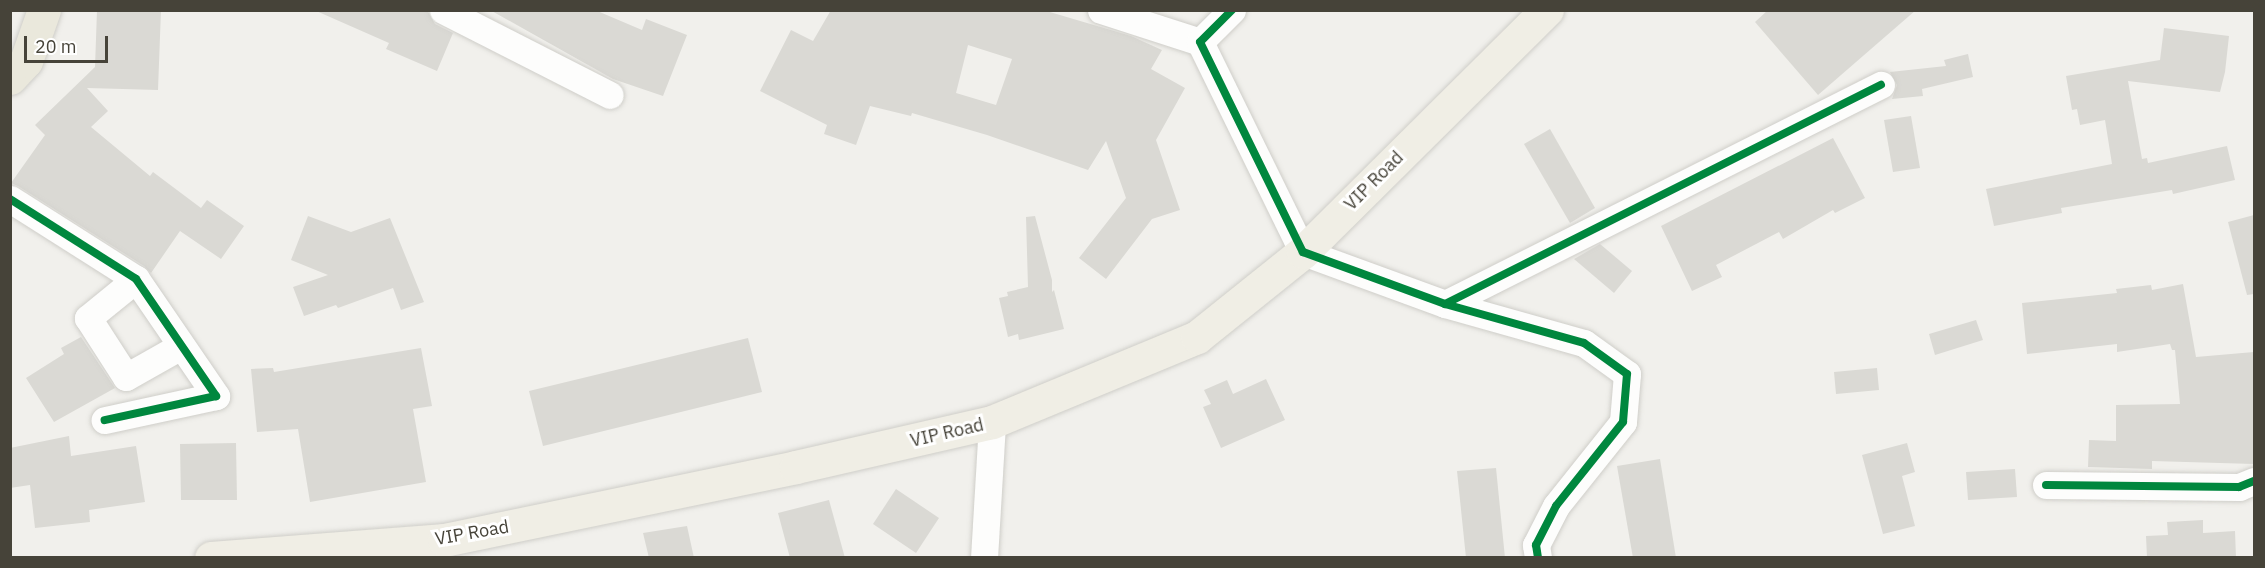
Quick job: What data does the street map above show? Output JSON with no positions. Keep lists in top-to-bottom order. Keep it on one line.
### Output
{"streets":{"main road":["VIP Road"]},"scale_bar":"20 m"}
